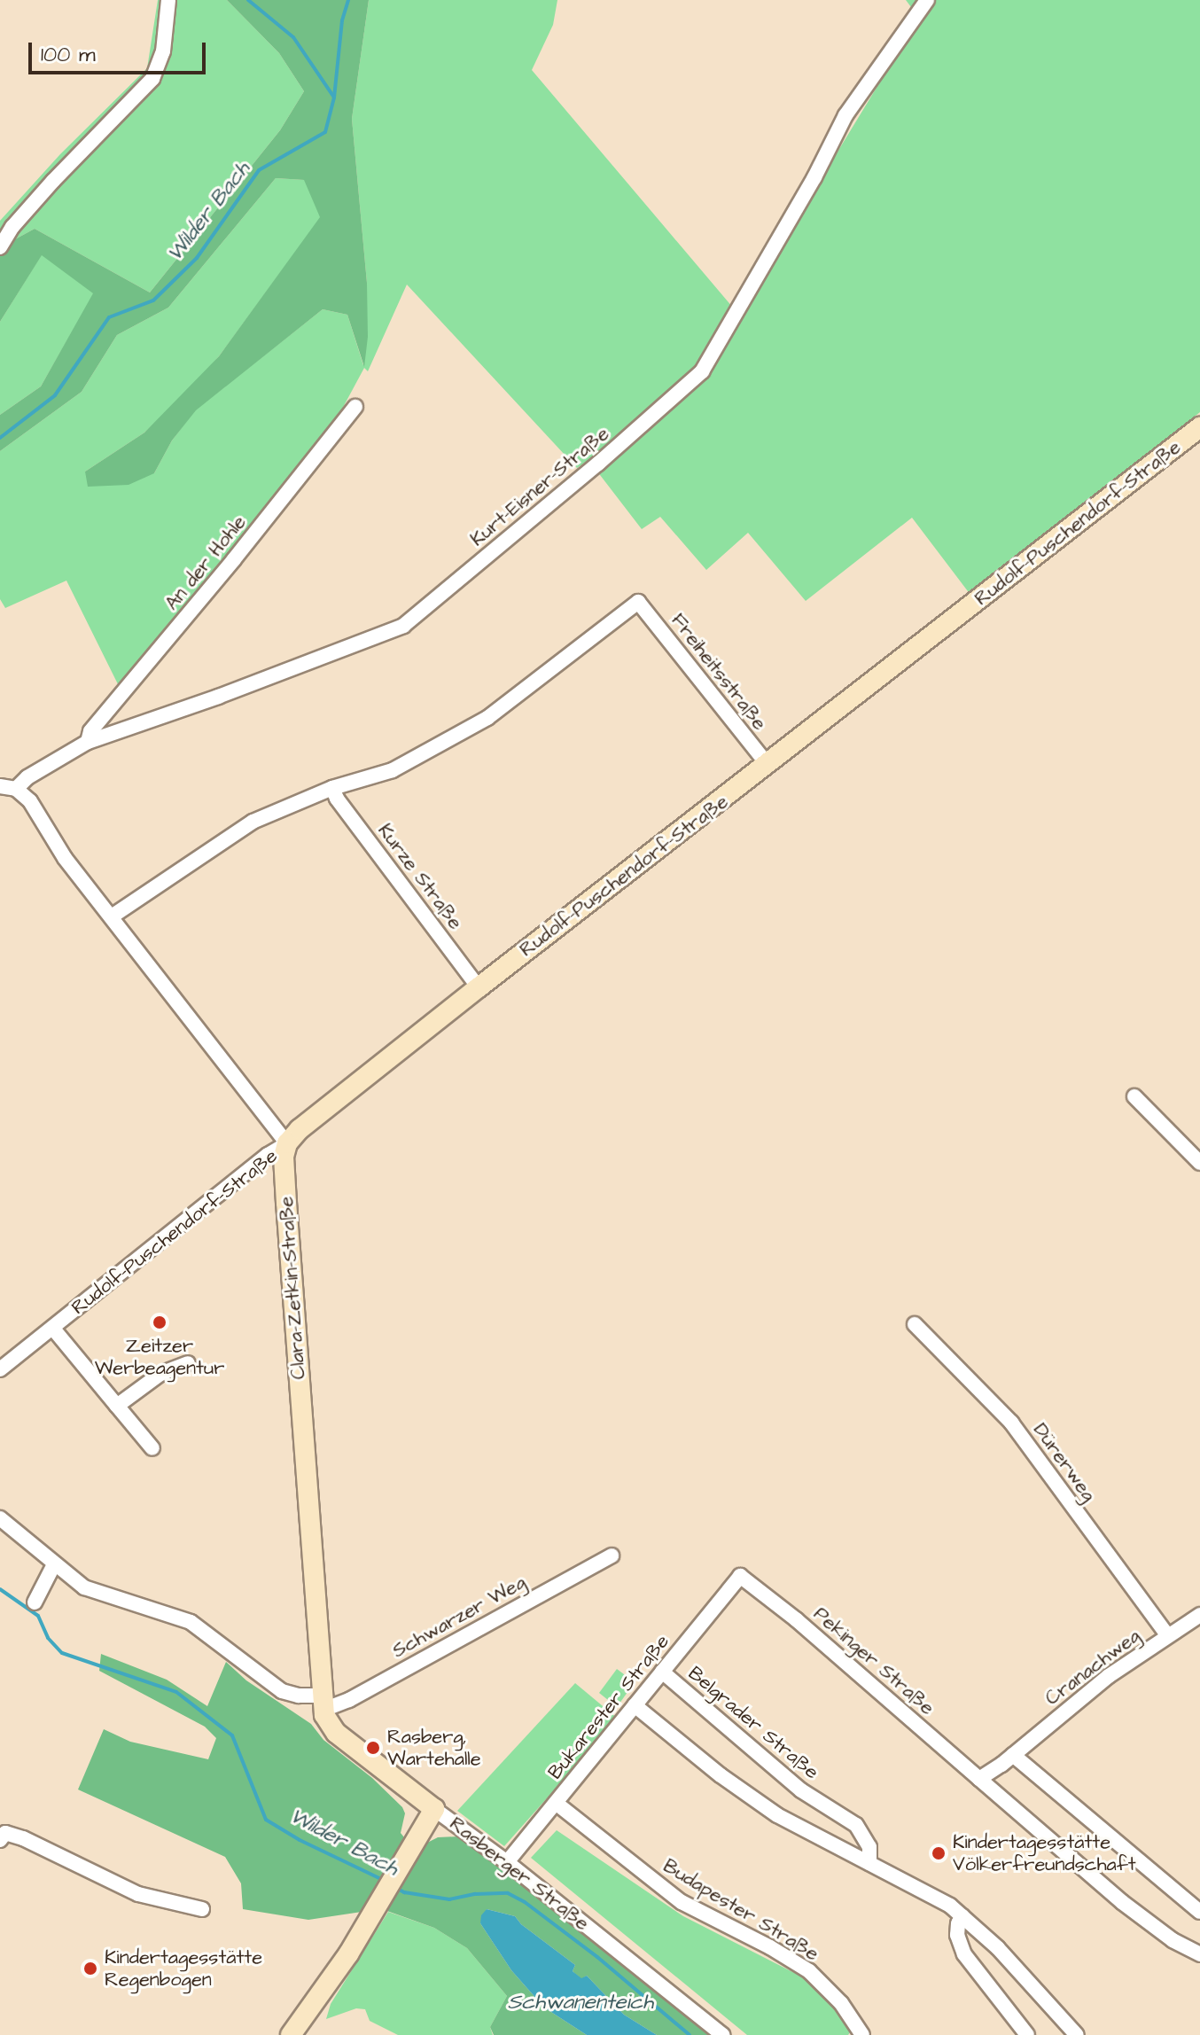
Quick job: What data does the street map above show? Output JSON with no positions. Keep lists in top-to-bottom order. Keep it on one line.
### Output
{"streets":{"street":["Kurt-Eisner-Straße","Rudolf-Puschendorf-Straße","An der Hohle","Freiheitsstraße","Kurze Straße","Clara-Zetkin-Straße","Dürerweg","Schwarzer Weg","Pekinger Straße","Cranachweg","Bukarester Straße","Belgrader Straße","Rasberger Straße","Budapester Straße"]},"crossings":[["Kurt-Eisner-Straße","An der Hohle"],["Rudolf-Puschendorf-Straße","Freiheitsstraße"],["Rudolf-Puschendorf-Straße","Kurze Straße"],["Rudolf-Puschendorf-Straße","Clara-Zetkin-Straße"],["Freiheitsstraße","Kurze Straße"],["Clara-Zetkin-Straße","Schwarzer Weg"],["Clara-Zetkin-Straße","Rasberger Straße"],["Dürerweg","Cranachweg"],["Schwarzer Weg","Rasberger Straße"],["Pekinger Straße","Bukarester Straße"],["Bukarester Straße","Belgrader Straße"],["Bukarester Straße","Rasberger Straße"],["Bukarester Straße","Budapester Straße"]],"water":["Wilder Bach","Schwanenteich"],"places":["Zeitzer Werbeagentur","Rasberg, Wartehalle","Kindertagesstätte Völkerfreundschaft","Kindertagesstätte Regenbogen"],"scale_bar":"100 m"}
